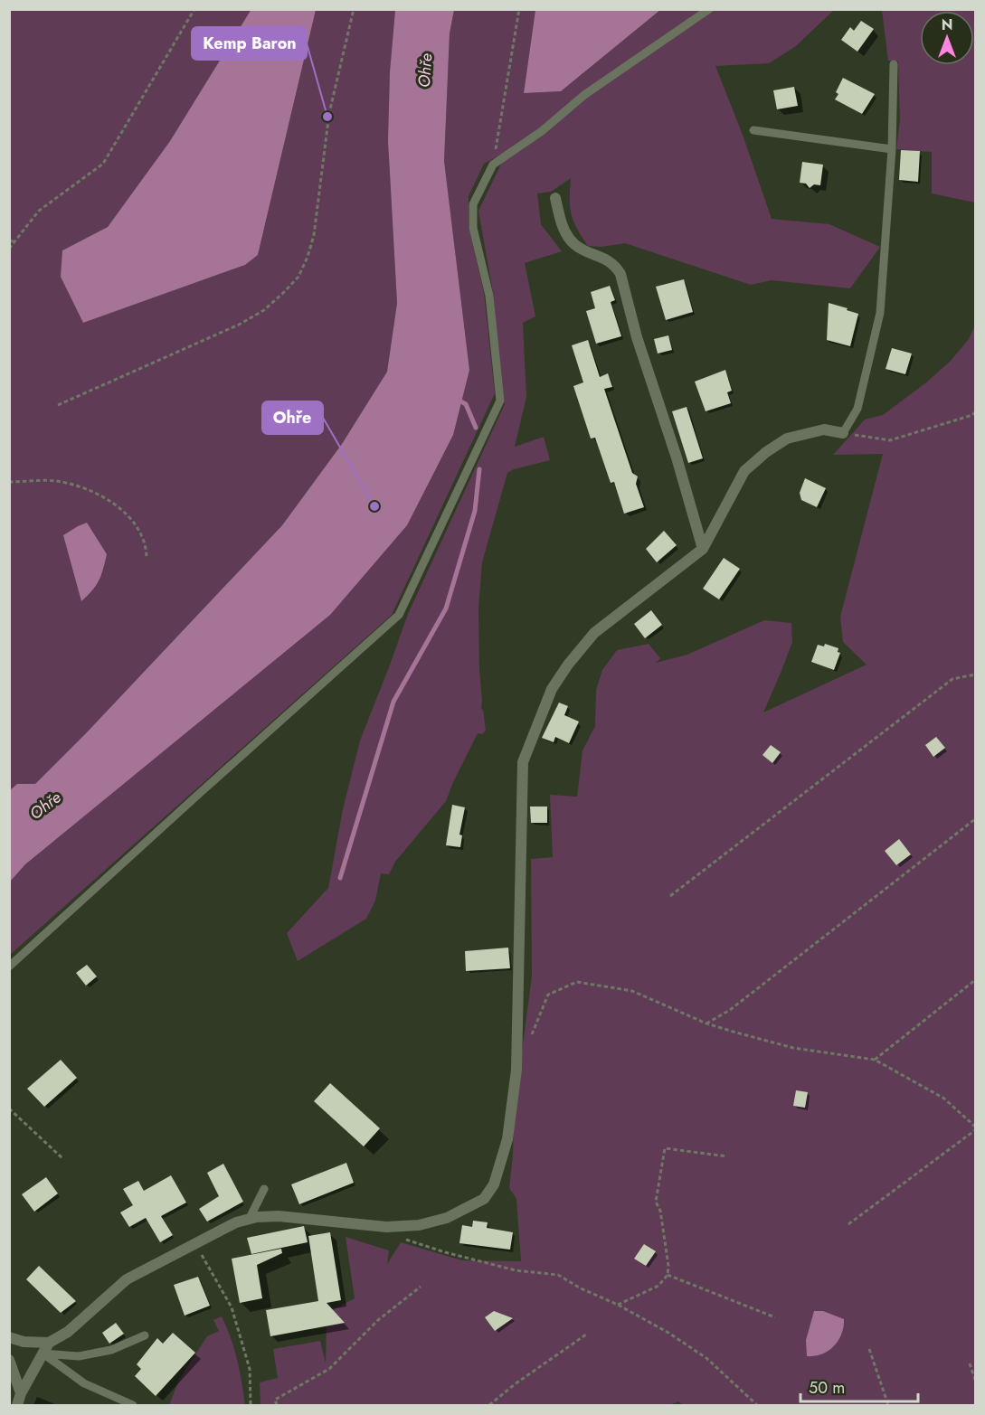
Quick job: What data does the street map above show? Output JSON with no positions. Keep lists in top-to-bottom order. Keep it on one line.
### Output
{"water":["Ohře"],"places":["Kemp Baron","Ohře"],"scale_bar":"50 m","north":"top"}
